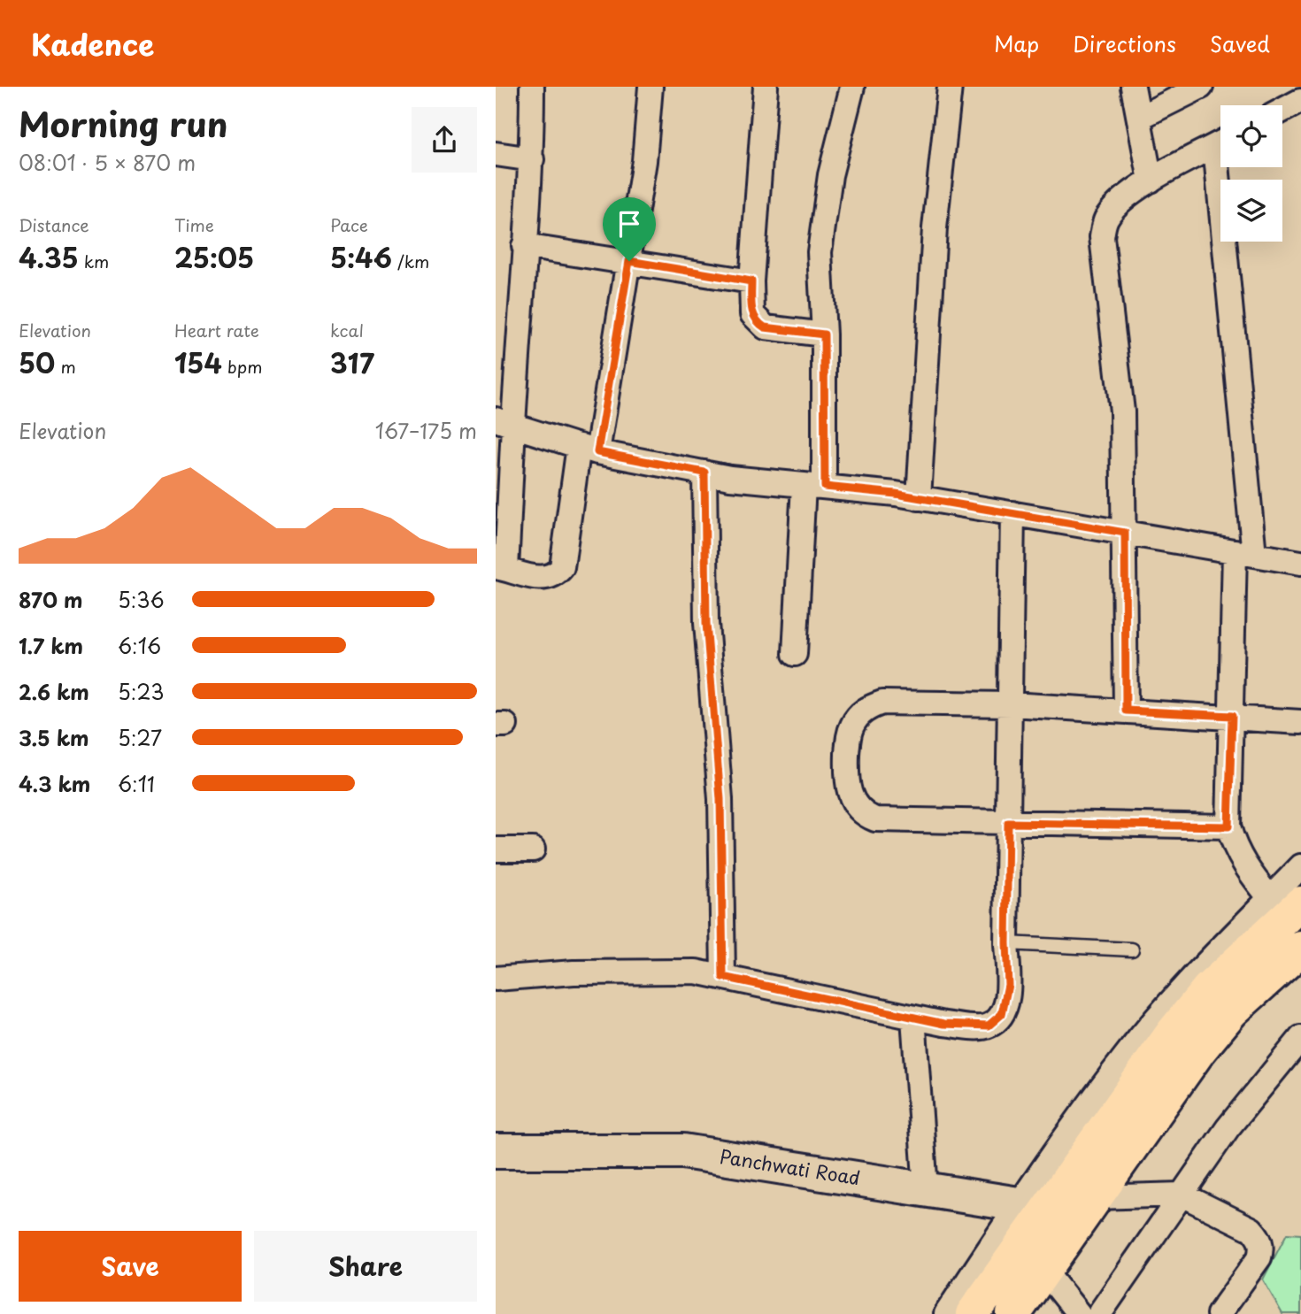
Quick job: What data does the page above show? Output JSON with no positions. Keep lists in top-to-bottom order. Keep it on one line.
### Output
{"streets":{"street":["Panchwati Road"]},"page":{"header":"Kadence","nav":["Map","Directions","Saved"],"heading":["Morning run","08:01 · 5 × 870 m"],"stats":[["Distance","4.35 km"],["Time","25:05"],["Pace","5:46 /km"],["Elevation","50 m"],["Heart rate","154 bpm"],["kcal","317"]],"chart":["Elevation","167–175 m"],"list":[{"name":"870 m","note":"5:36"},{"name":"1.7 km","note":"6:16"},{"name":"2.6 km","note":"5:23"},{"name":"3.5 km","note":"5:27"},{"name":"4.3 km","note":"6:11"}],"buttons":["Save","Share"]}}
